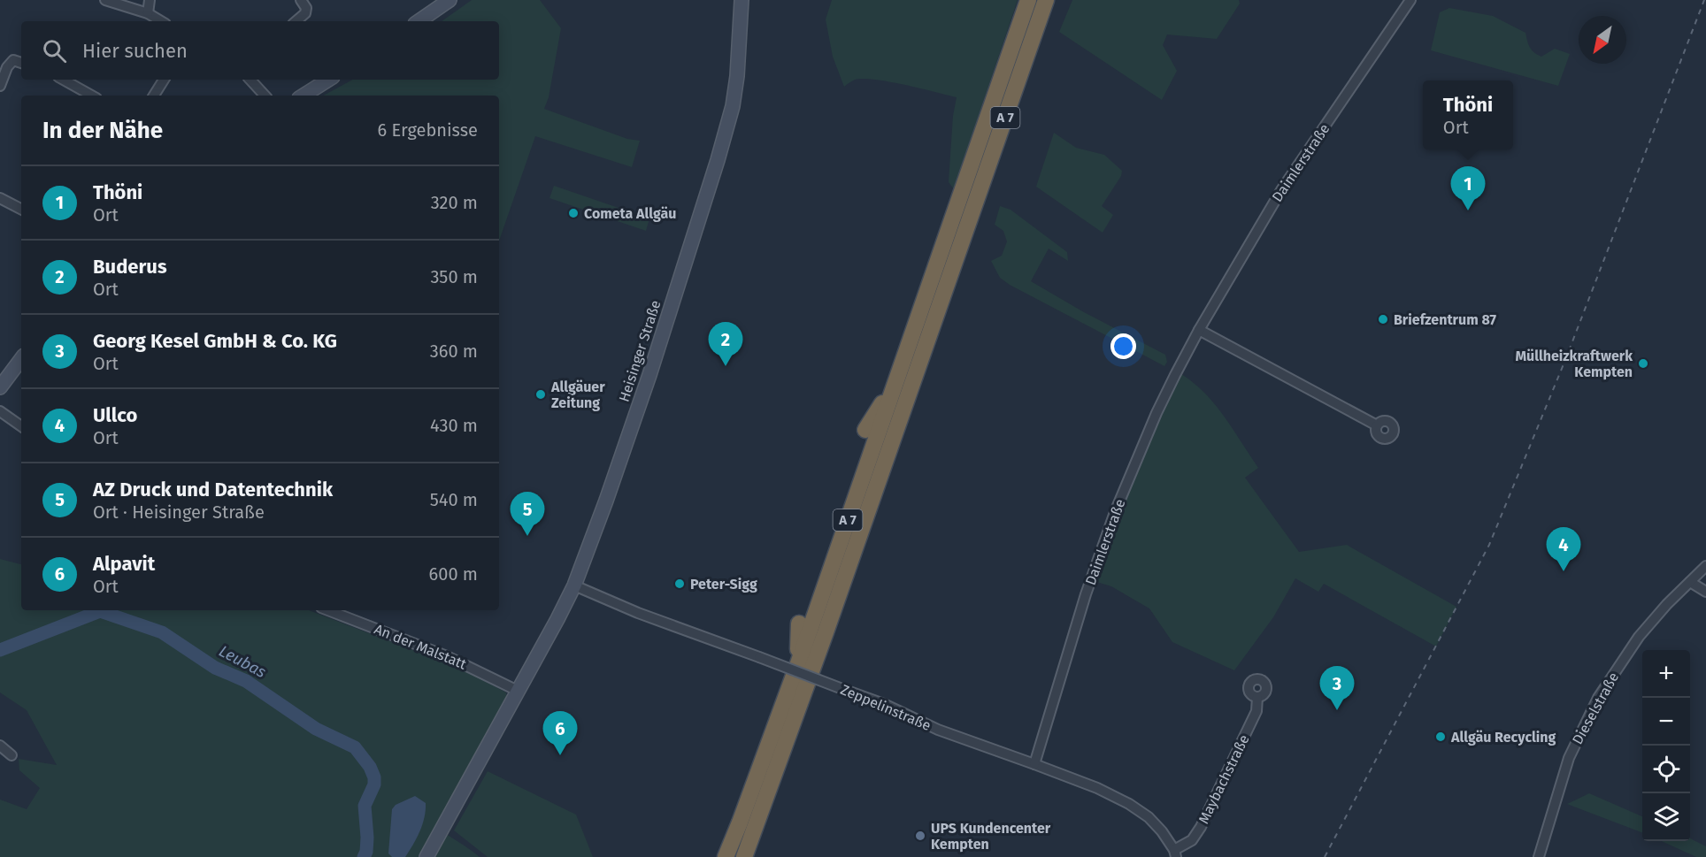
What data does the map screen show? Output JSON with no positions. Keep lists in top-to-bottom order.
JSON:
{
  "streets": {
    "highway": ["A 7"],
    "street": [
      "Daimlerstraße",
      "Heisinger Straße",
      "An der Malstatt",
      "Zeppelinstraße",
      "Dieselstraße",
      "Maybachstraße"
    ]
  },
  "crossings": [
    ["Daimlerstraße", "Zeppelinstraße"],
    ["Heisinger Straße", "An der Malstatt"],
    ["Heisinger Straße", "Zeppelinstraße"],
    ["Zeppelinstraße", "Maybachstraße"]
  ],
  "water": ["Leubas"],
  "places": [
    "Cometa Allgäu",
    "Briefzentrum 87",
    "Müllheizkraftwerk Kempten",
    "Allgäuer Zeitung",
    "Peter-Sigg",
    "Allgäu Recycling",
    "UPS Kundencenter Kempten"
  ],
  "north": "bottom left",
  "page": {
    "search": "Hier suchen",
    "popup": ["Thöni", "Ort"],
    "heading": ["In der Nähe", "6 Ergebnisse"],
    "list": [
      {
        "mark": "1",
        "name": "Thöni",
        "note": "Ort",
        "value": "320 m"
      },
      {
        "mark": "2",
        "name": "Buderus",
        "note": "Ort",
        "value": "350 m"
      },
      {
        "mark": "3",
        "name": "Georg Kesel GmbH & Co. KG",
        "note": "Ort",
        "value": "360 m"
      },
      {
        "mark": "4",
        "name": "Ullco",
        "note": "Ort",
        "value": "430 m"
      },
      {
        "mark": "5",
        "name": "AZ Druck und Datentechnik",
        "note": "Ort · Heisinger Straße",
        "value": "540 m"
      },
      {
        "mark": "6",
        "name": "Alpavit",
        "note": "Ort",
        "value": "600 m"
      }
    ],
    "pins": [
      "1",
      "2",
      "5",
      "4",
      "3",
      "6"
    ],
    "map_buttons": ["+", "−"]
  }
}
